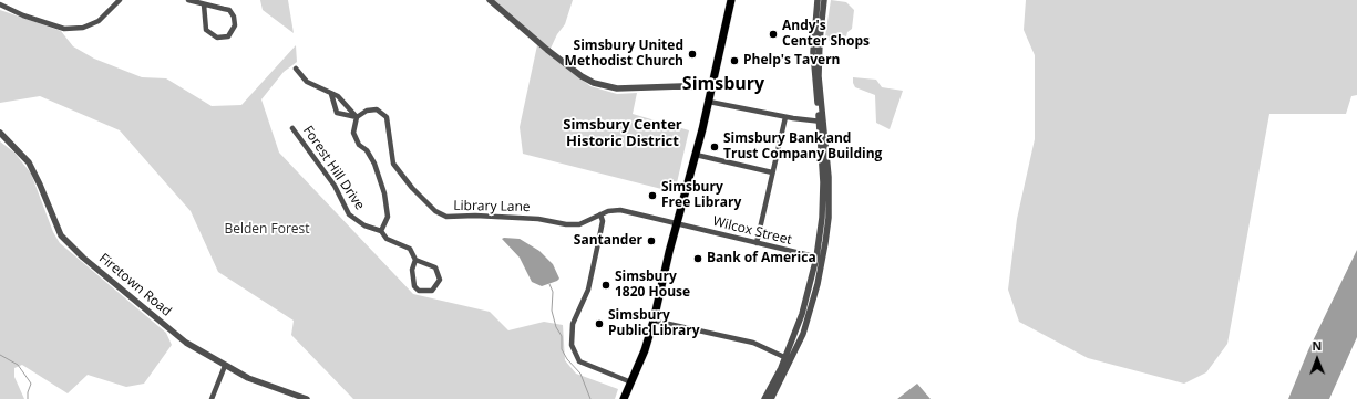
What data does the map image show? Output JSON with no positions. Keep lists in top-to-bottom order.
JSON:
{
  "streets": {
    "street": [
      "Forest Hill Drive",
      "Library Lane",
      "Wilcox Street",
      "Firetown Road"
    ]
  },
  "crossings": [
    ["Library Lane", "Wilcox Street"]
  ],
  "districts": ["Simsbury", "Simsbury Center Historic District"],
  "parks": ["Belden Forest"],
  "places": [
    "Andy's Center Shops",
    "Simsbury United Methodist Church",
    "Phelp's Tavern",
    "Simsbury Bank and Trust Company Building",
    "Simsbury Free Library",
    "Santander",
    "Bank of America",
    "Simsbury 1820 House",
    "Simsbury Public Library"
  ],
  "north": "top"
}
